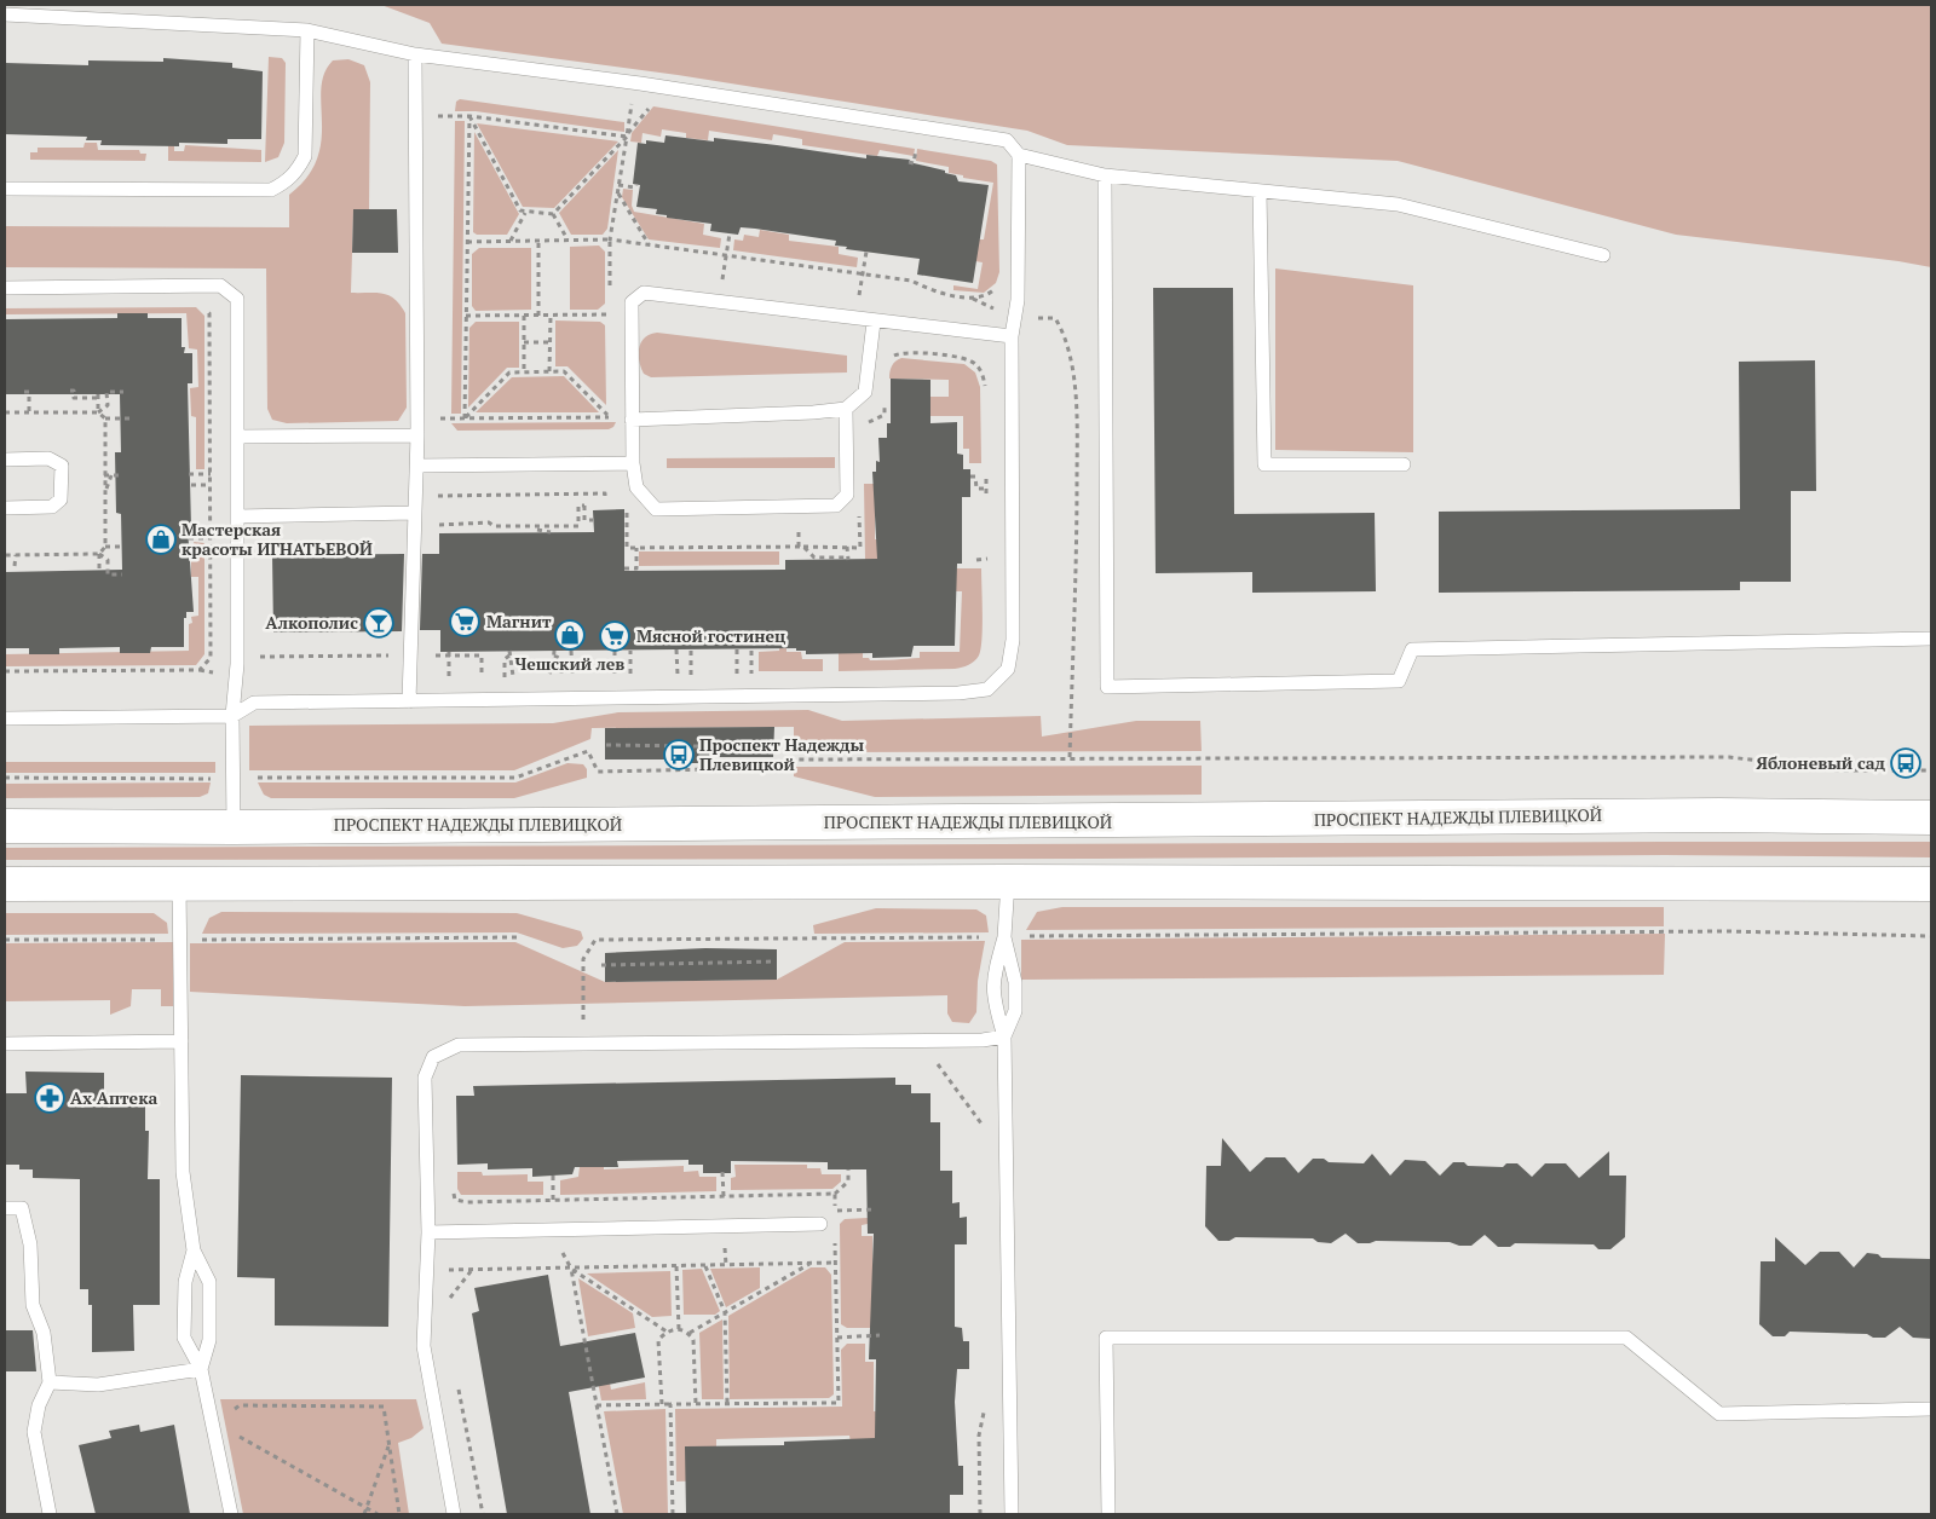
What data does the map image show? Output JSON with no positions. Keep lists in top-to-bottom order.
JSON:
{
  "streets": {
    "main road": ["ПРОСПЕКТ НАДЕЖДЫ ПЛЕВИЦКОЙ"]
  },
  "places": {
    "shop": ["Мастерская красоты ИГНАТЬЕВОЙ", "Чешский лев"],
    "supermarket": ["Магнит", "Мясной гостинец"],
    "bar": ["Алкополис"],
    "bus stop": ["Проспект Надежды Плевицкой", "Яблоневый сад"],
    "pharmacy": ["Ах Аптека"]
  }
}
